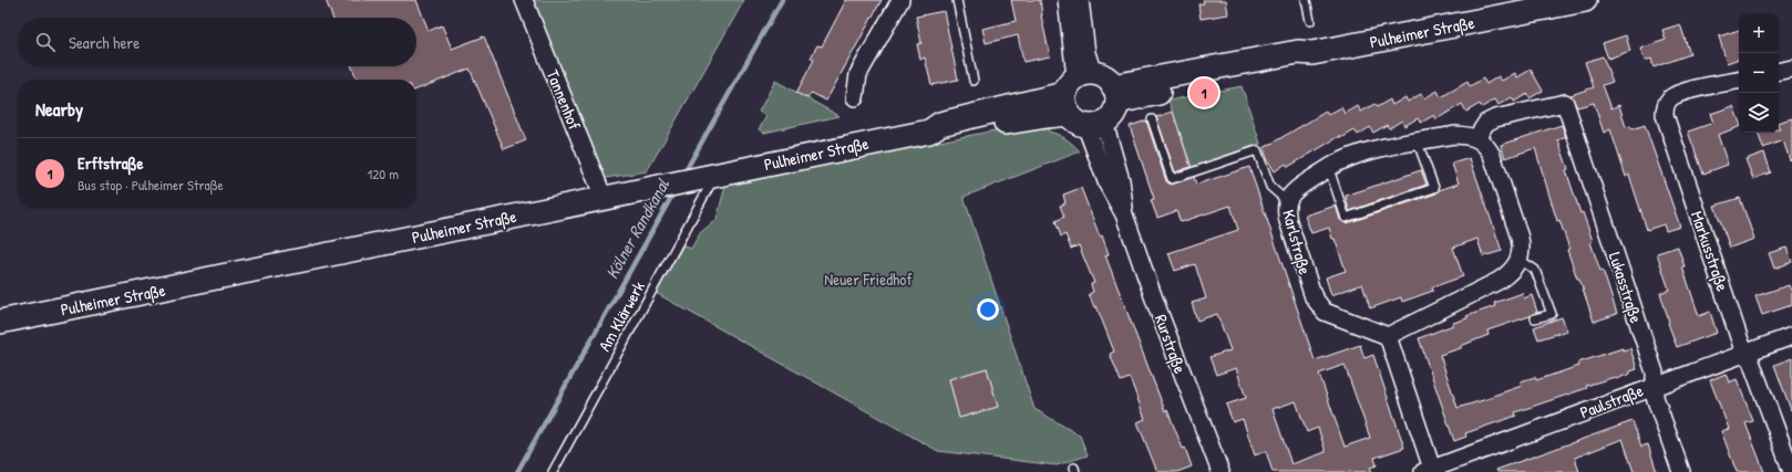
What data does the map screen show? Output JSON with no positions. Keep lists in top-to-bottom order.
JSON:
{
  "streets": {
    "main road": ["Pulheimer Straße"],
    "street": [
      "Tannenhof",
      "Karlstraße",
      "Markusstraße",
      "Lukasstraße",
      "Rurstraße",
      "Paulstraße"
    ],
    "lane": ["Am Klärwerk"]
  },
  "crossings": [
    ["Pulheimer Straße", "Tannenhof"],
    ["Pulheimer Straße", "Am Klärwerk"],
    ["Pulheimer Straße", "Rurstraße"],
    ["Karlstraße", "Lukasstraße"],
    ["Markusstraße", "Paulstraße"],
    ["Lukasstraße", "Paulstraße"]
  ],
  "water": ["Kölner Randkanal"],
  "parks": ["Neuer Friedhof"],
  "page": {
    "map_buttons": ["+", "−"],
    "search": "Search here",
    "pins": "1",
    "heading": "Nearby",
    "list": [
      {
        "mark": "1",
        "name": "Erftstraße",
        "note": "Bus stop · Pulheimer Straße",
        "value": "120 m"
      }
    ]
  }
}
